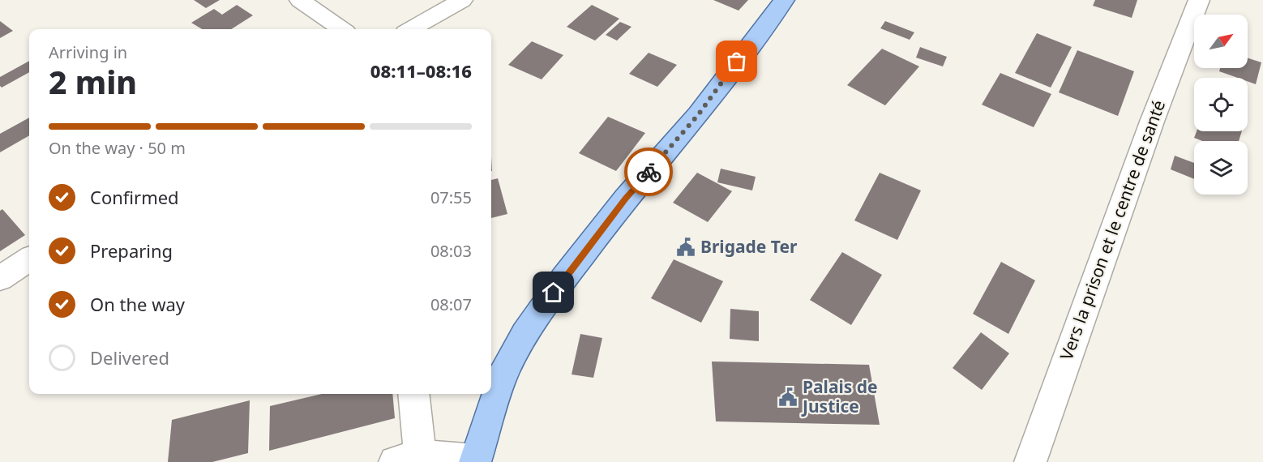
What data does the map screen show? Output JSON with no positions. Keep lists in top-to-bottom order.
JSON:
{
  "streets": {
    "street": ["Vers la prison et le centre de santé"]
  },
  "places": {
    "public building": ["Brigade Ter", "Palais de Justice"]
  },
  "north": "top right",
  "page": {
    "heading": ["2 min", "Arriving in", "08:11–08:16"],
    "bar": "On the way · 50 m",
    "list": [
      ["Confirmed", "07:55"],
      ["Preparing", "08:03"],
      ["On the way", "08:07"],
      "Delivered"
    ]
  }
}
